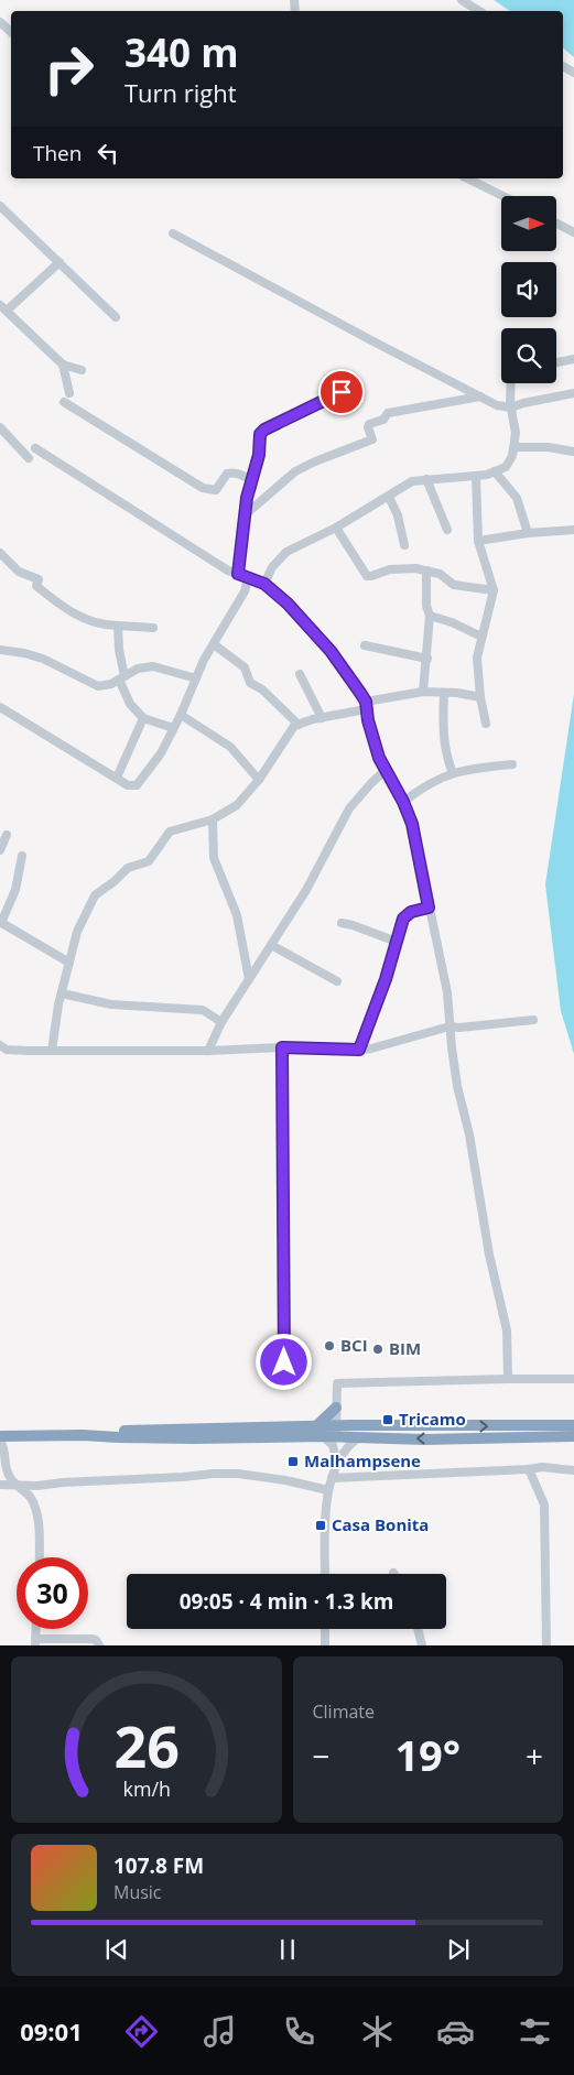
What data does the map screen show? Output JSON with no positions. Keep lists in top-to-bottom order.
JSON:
{
  "places": {
    "other": ["BCI", "BIM"],
    "transit": ["Tricamo", "Malhampsene", "Casa Bonita"]
  },
  "north": "right",
  "page": {
    "turn": ["340 m", "Turn right"],
    "then": "Then",
    "limit": "30",
    "trip": "09:05 · 4 min · 1.3 km",
    "tile": "Climate",
    "heat": ["−", "19°", "+"],
    "song": ["107.8 FM", "Music"],
    "tabs": "09:01",
    "gauge": ["26", "km/h"]
  }
}
